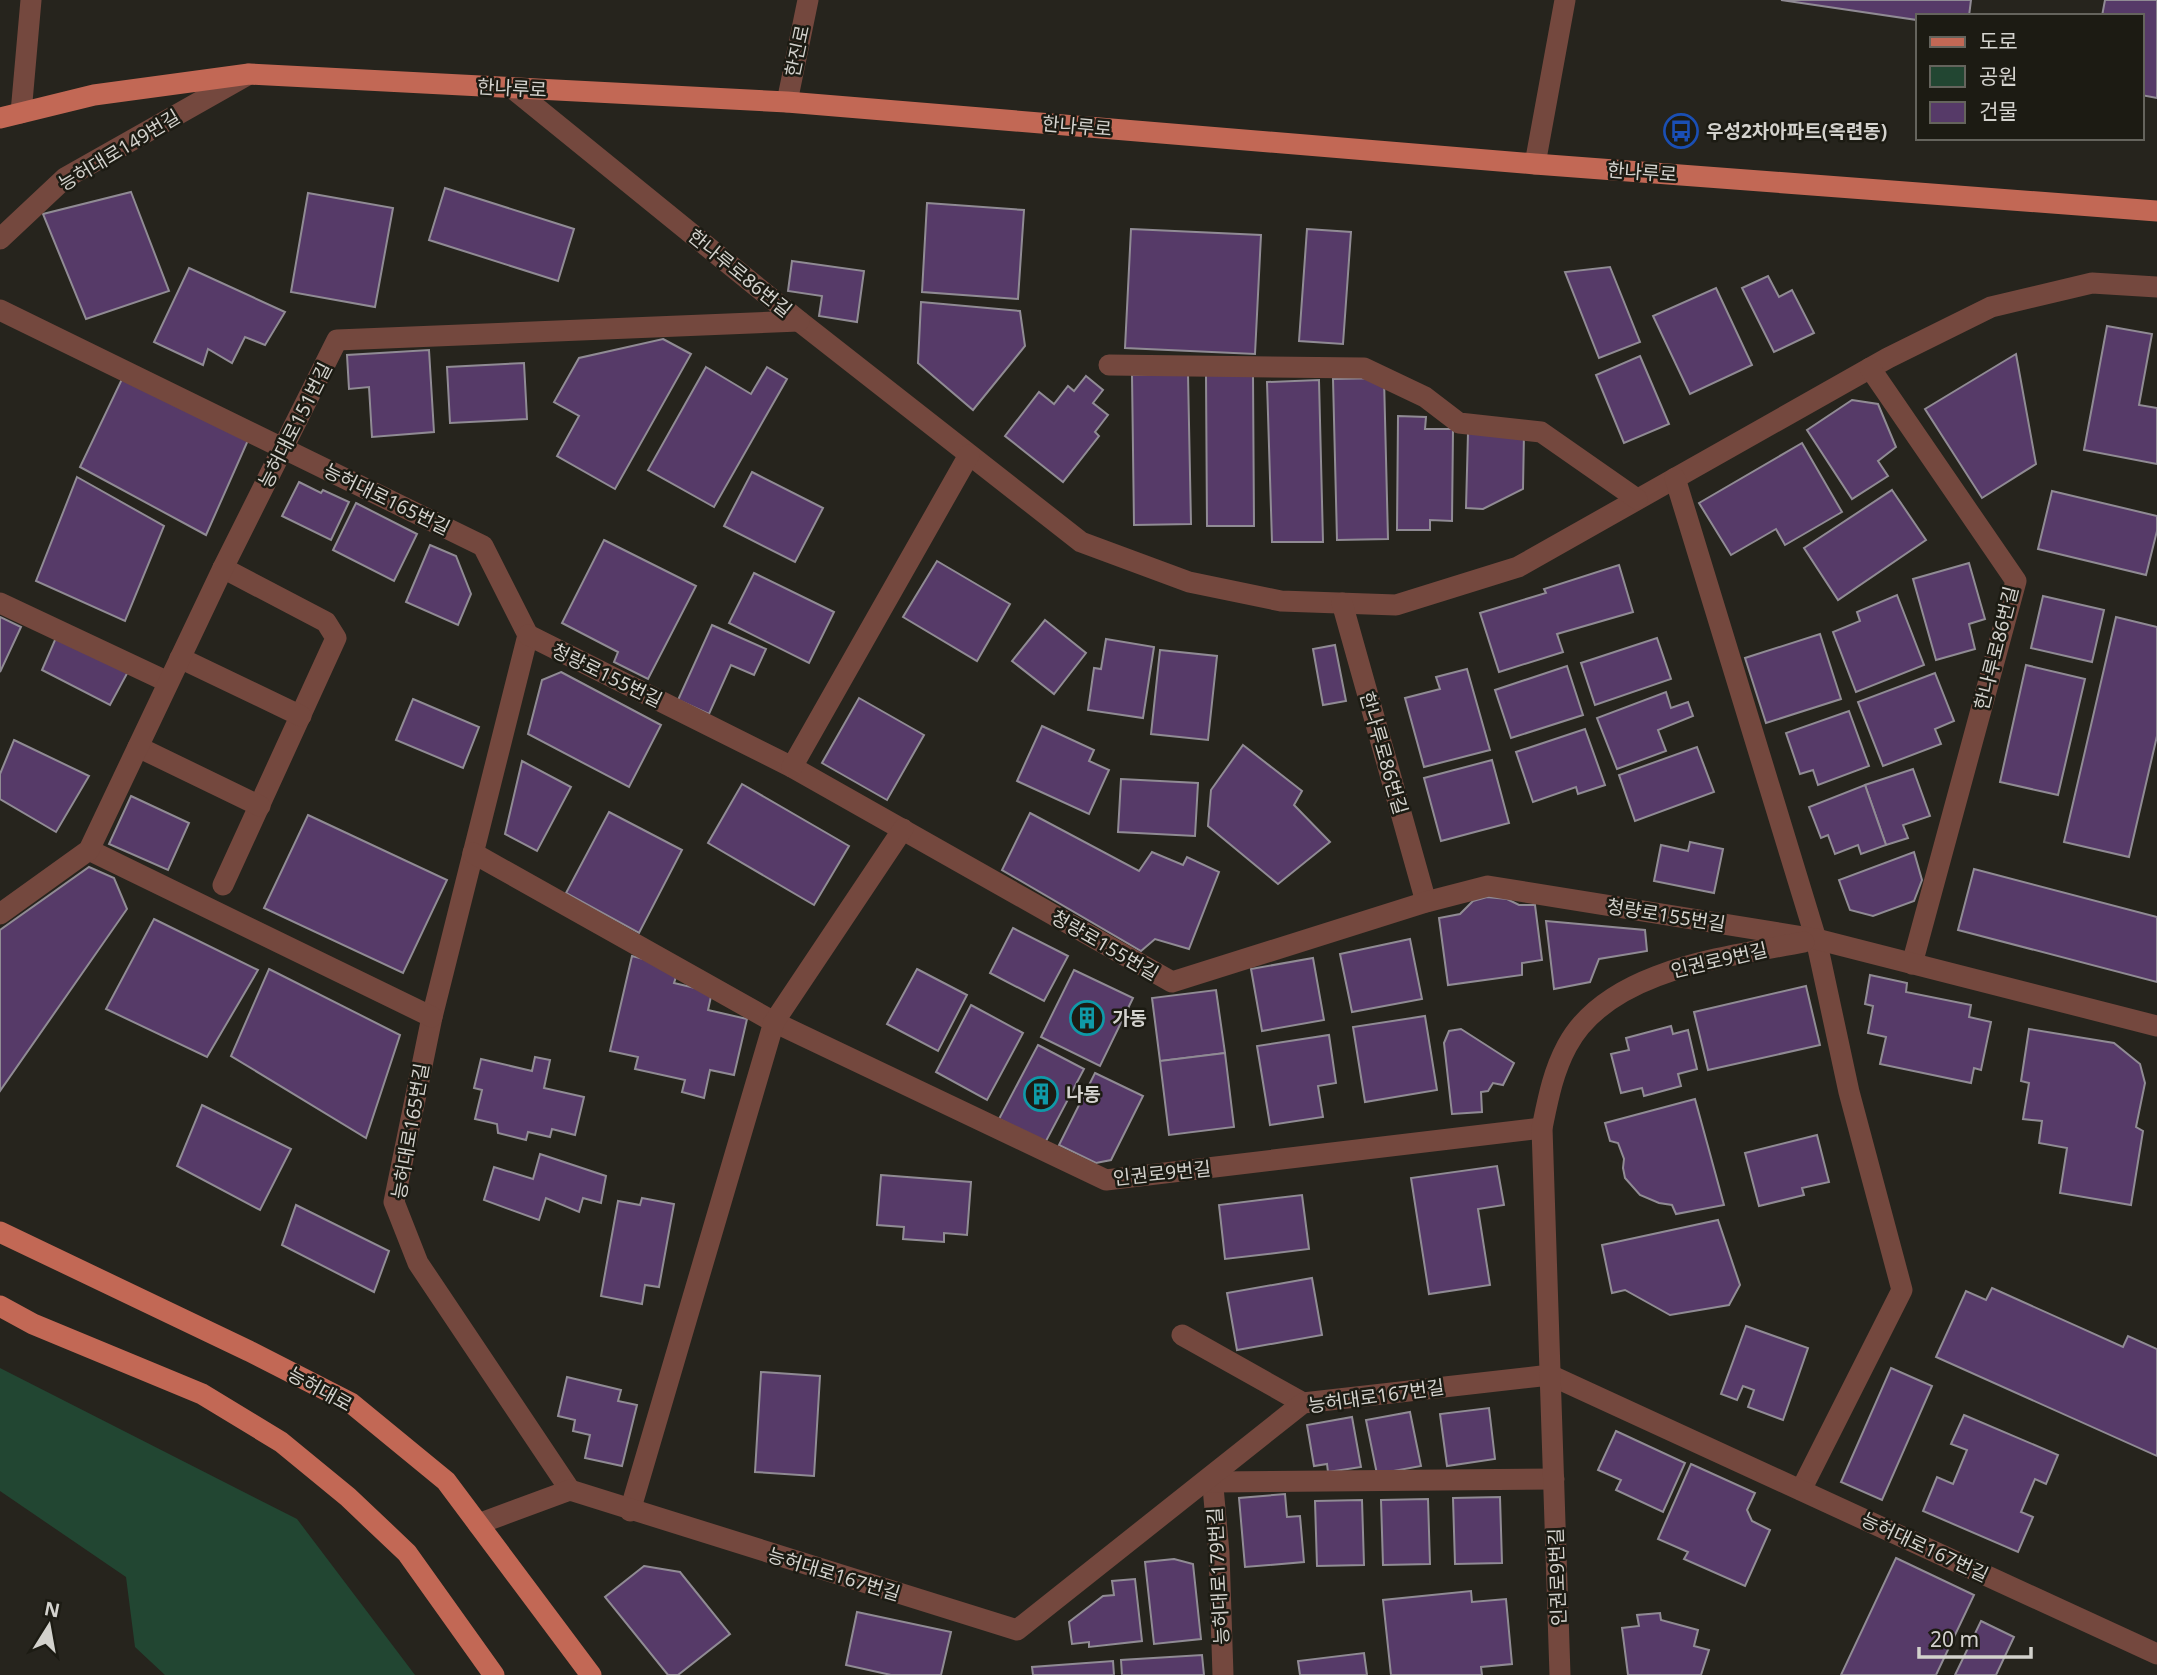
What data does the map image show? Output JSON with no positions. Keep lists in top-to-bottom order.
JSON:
{
  "streets": {
    "main road": ["한나루로", "능허대로"],
    "street": [
      "한진로",
      "능허대로149번길",
      "한나루로86번길",
      "능허대로151번길",
      "능허대로165번길",
      "청량로155번길",
      "인권로9번길",
      "능허대로167번길",
      "능허대로179번길"
    ]
  },
  "crossings": [
    ["한진로", "한나루로"],
    ["한나루로", "능허대로149번길"],
    ["한나루로", "한나루로86번길"],
    ["한나루로86번길", "능허대로151번길"],
    ["한나루로86번길", "청량로155번길"],
    ["능허대로151번길", "능허대로165번길"],
    ["능허대로165번길", "청량로155번길"],
    ["능허대로165번길", "능허대로167번길"],
    ["청량로155번길", "인권로9번길"],
    ["인권로9번길", "능허대로167번길"],
    ["능허대로167번길", "능허대로179번길"]
  ],
  "places": {
    "bus stop": ["우성2차아파트(옥련동)"],
    "building": ["가동", "나동"]
  },
  "legend": ["도로", "공원", "건물"],
  "scale_bar": "20 m",
  "north": "top"
}
